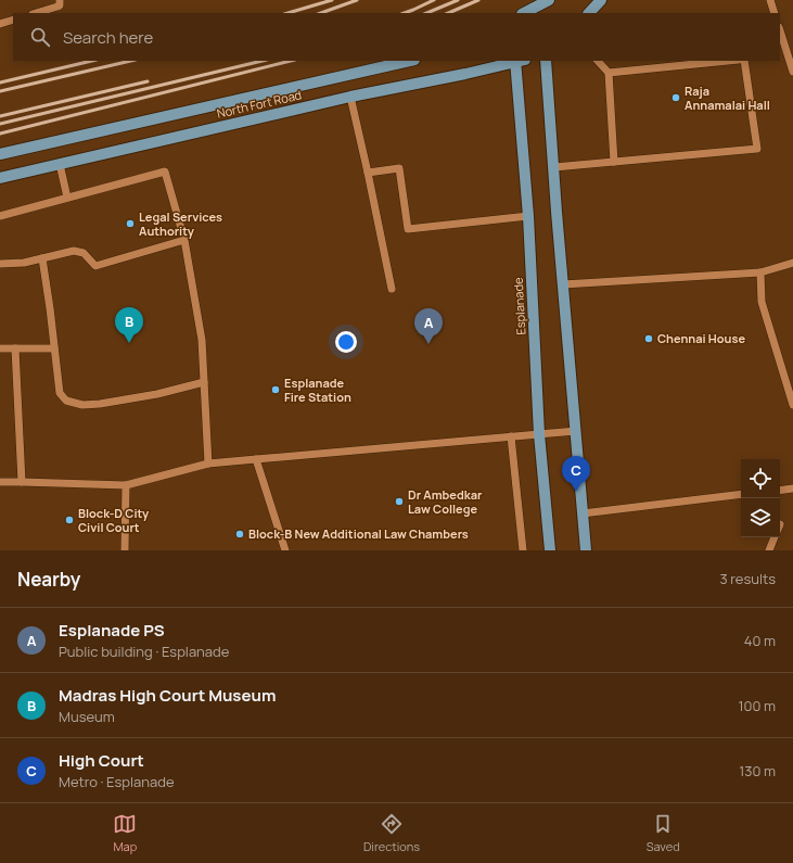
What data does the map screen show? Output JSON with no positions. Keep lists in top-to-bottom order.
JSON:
{
  "streets": {
    "main road": ["North Fort Road", "Esplanade"]
  },
  "crossings": [
    ["North Fort Road", "Esplanade"]
  ],
  "places": [
    "Raja Annamalai Hall",
    "Legal Services Authority",
    "Chennai House",
    "Esplanade Fire Station",
    "Dr Ambedkar Law College",
    "Block-D City Civil Court",
    "Block-B New Additional Law Chambers"
  ],
  "page": {
    "search": "Search here",
    "pins": ["B", "A", "C"],
    "heading": ["Nearby", "3 results"],
    "list": [
      {
        "mark": "A",
        "name": "Esplanade PS",
        "note": "Public building · Esplanade",
        "value": "40 m"
      },
      {
        "mark": "B",
        "name": "Madras High Court Museum",
        "note": "Museum",
        "value": "100 m"
      },
      {
        "mark": "C",
        "name": "High Court",
        "note": "Metro · Esplanade",
        "value": "130 m"
      }
    ],
    "nav": ["Map", "Directions", "Saved"]
  }
}
